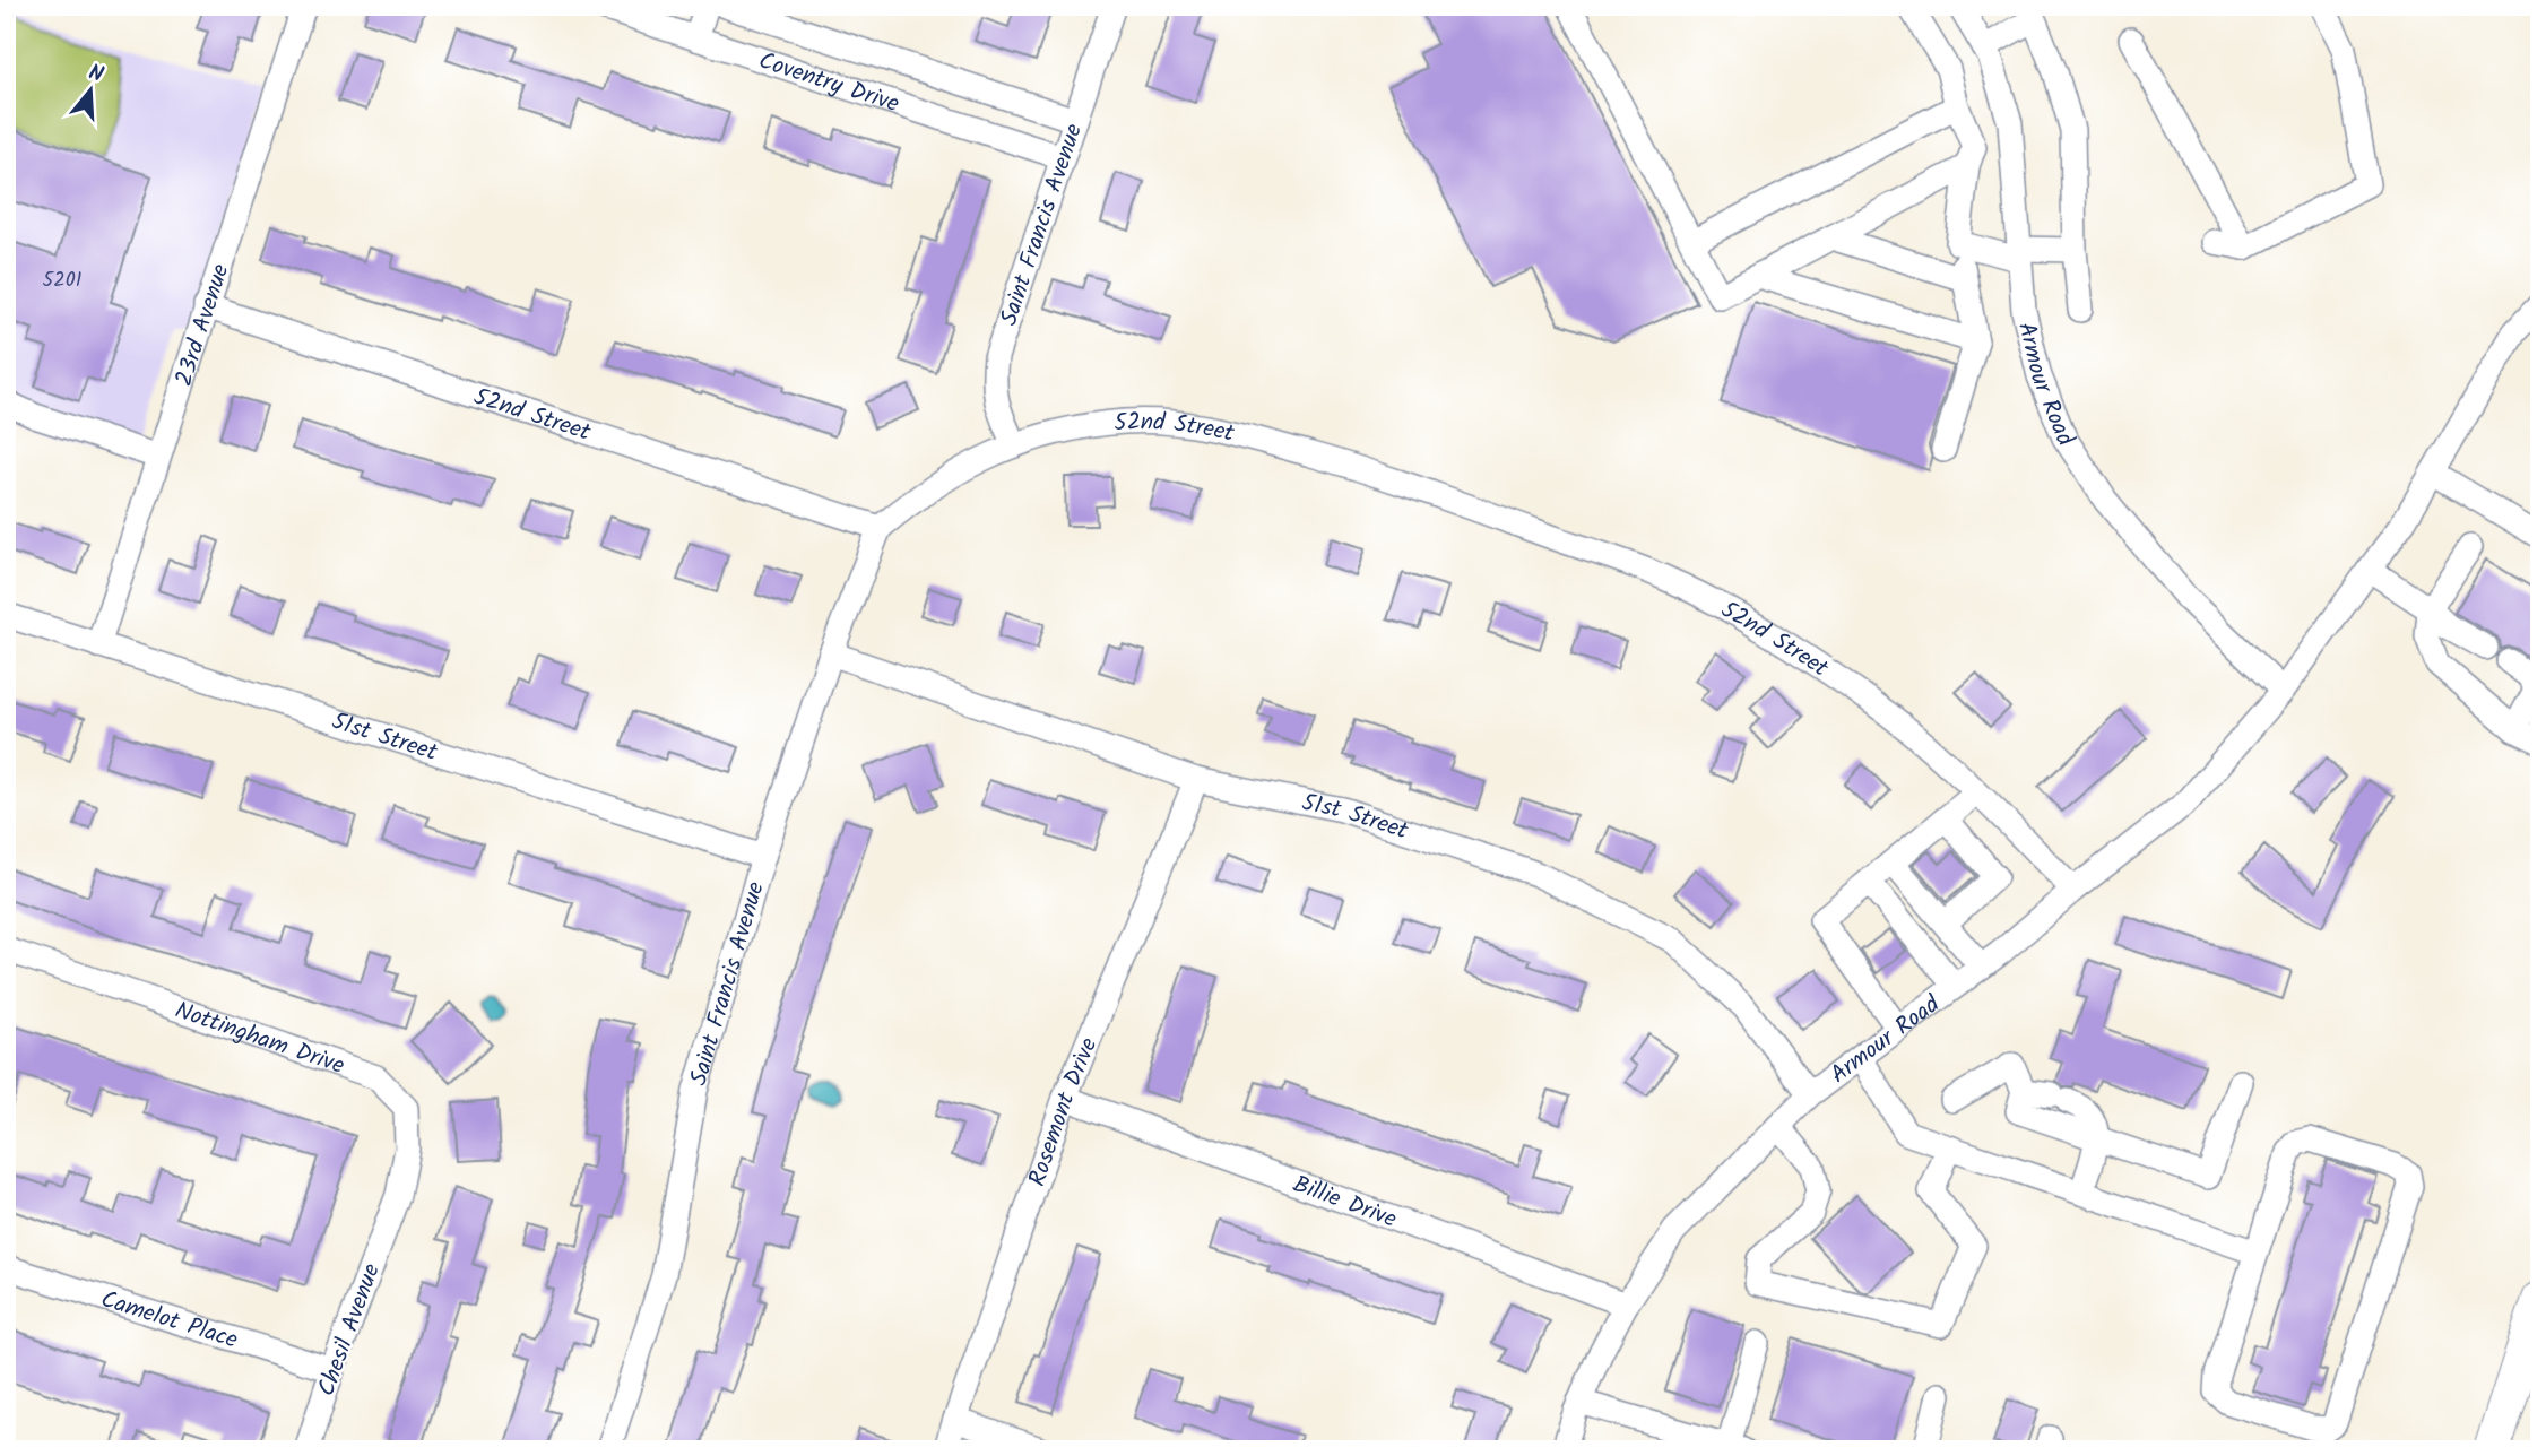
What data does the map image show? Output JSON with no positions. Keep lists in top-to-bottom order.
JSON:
{
  "streets": {
    "street": [
      "Coventry Drive",
      "Saint Francis Avenue",
      "23rd Avenue",
      "Armour Road",
      "52nd Street",
      "51st Street",
      "Nottingham Drive",
      "Rosemont Drive",
      "Billie Drive",
      "Camelot Place",
      "Chesil Avenue"
    ]
  },
  "crossings": [
    ["Coventry Drive", "Saint Francis Avenue"],
    ["Saint Francis Avenue", "52nd Street"],
    ["Saint Francis Avenue", "51st Street"],
    ["23rd Avenue", "52nd Street"],
    ["23rd Avenue", "51st Street"],
    ["Armour Road", "52nd Street"],
    ["Armour Road", "51st Street"],
    ["Armour Road", "Billie Drive"],
    ["51st Street", "Rosemont Drive"],
    ["Nottingham Drive", "Chesil Avenue"],
    ["Rosemont Drive", "Billie Drive"],
    ["Camelot Place", "Chesil Avenue"]
  ],
  "house_numbers": ["5201"],
  "north": "top"
}
